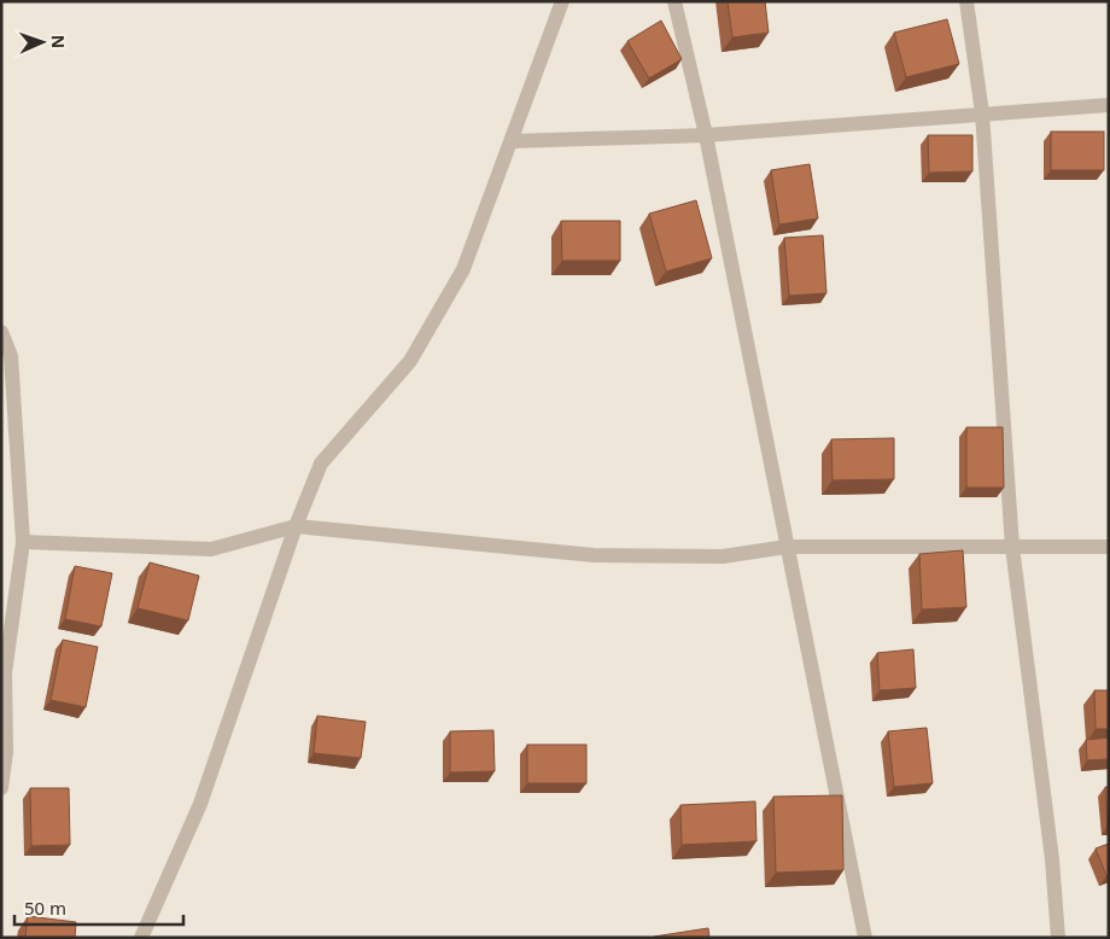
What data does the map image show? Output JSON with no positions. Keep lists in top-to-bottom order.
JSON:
{
  "scale_bar": "50 m",
  "north": "right"
}
